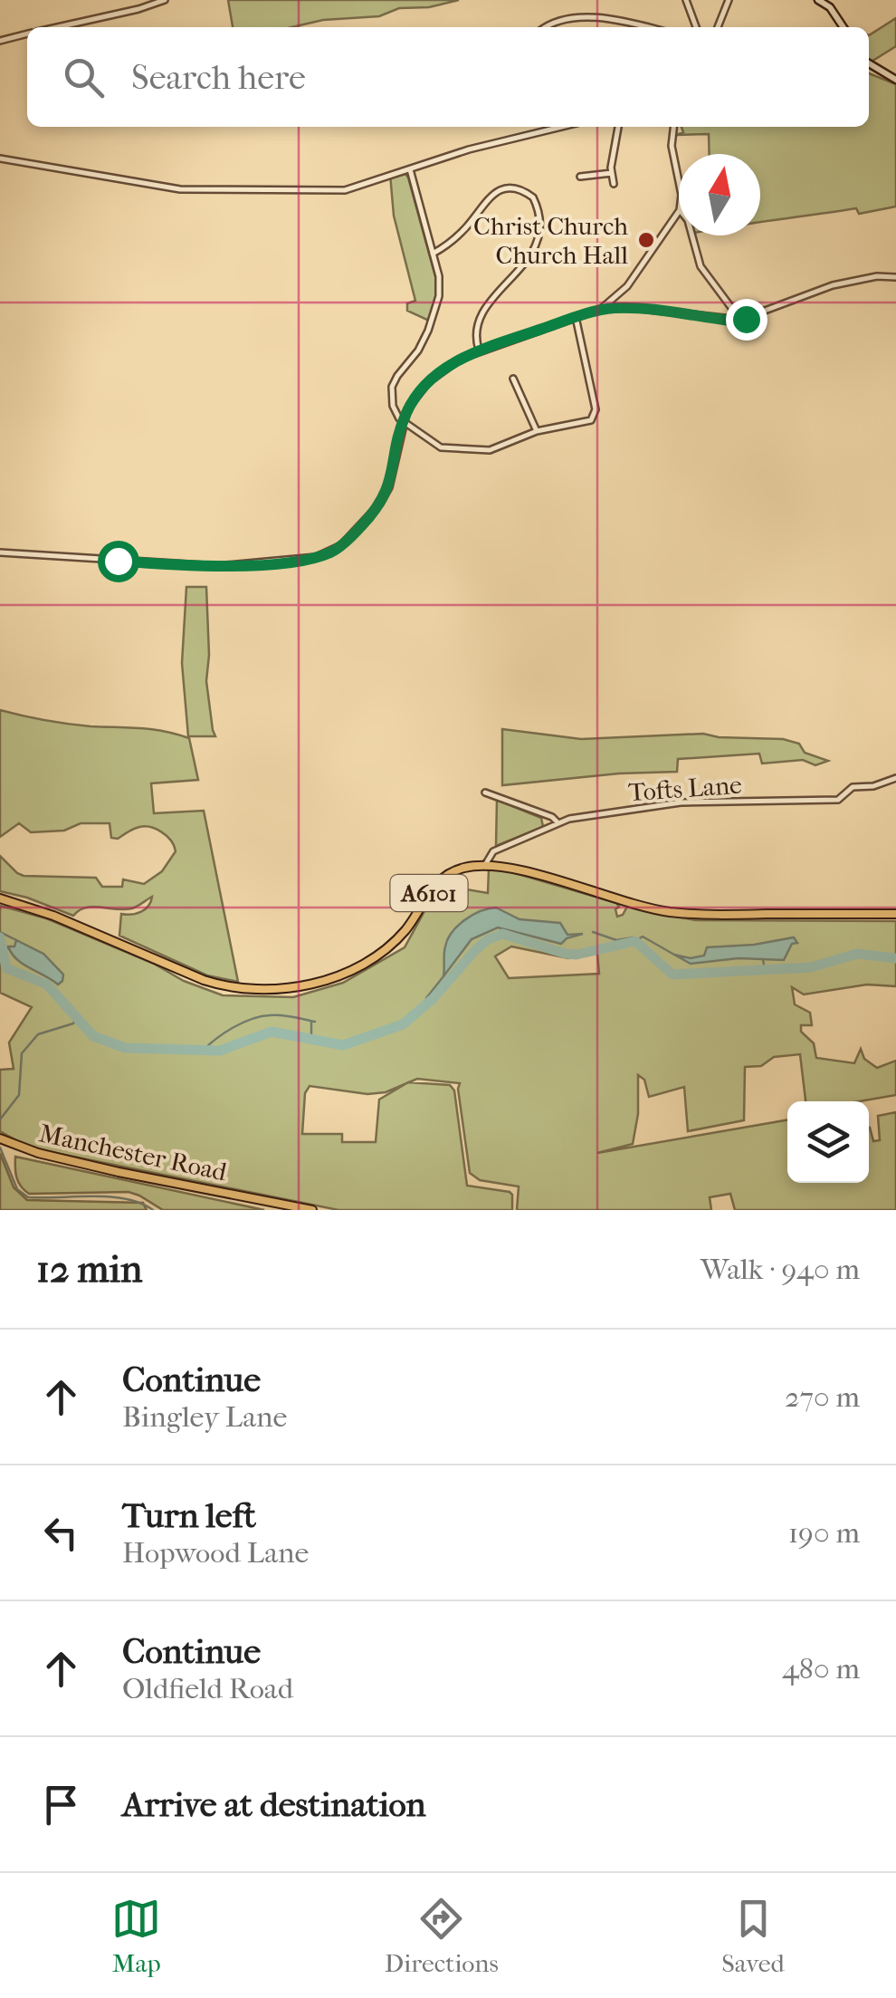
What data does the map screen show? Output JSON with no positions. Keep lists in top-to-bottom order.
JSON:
{
  "streets": {
    "main road": ["A6101", "Manchester Road"],
    "street": ["Tofts Lane"]
  },
  "crossings": [
    ["Tofts Lane", "A6101"]
  ],
  "places": ["Christ Church Church Hall"],
  "north": "top",
  "page": {
    "search": "Search here",
    "heading": ["12 min", "Walk · 940 m"],
    "list": [
      ["Continue", "Bingley Lane", "270 m"],
      ["Turn left", "Hopwood Lane", "190 m"],
      ["Continue", "Oldfield Road", "480 m"],
      "Arrive at destination"
    ],
    "nav": ["Map", "Directions", "Saved"]
  }
}
